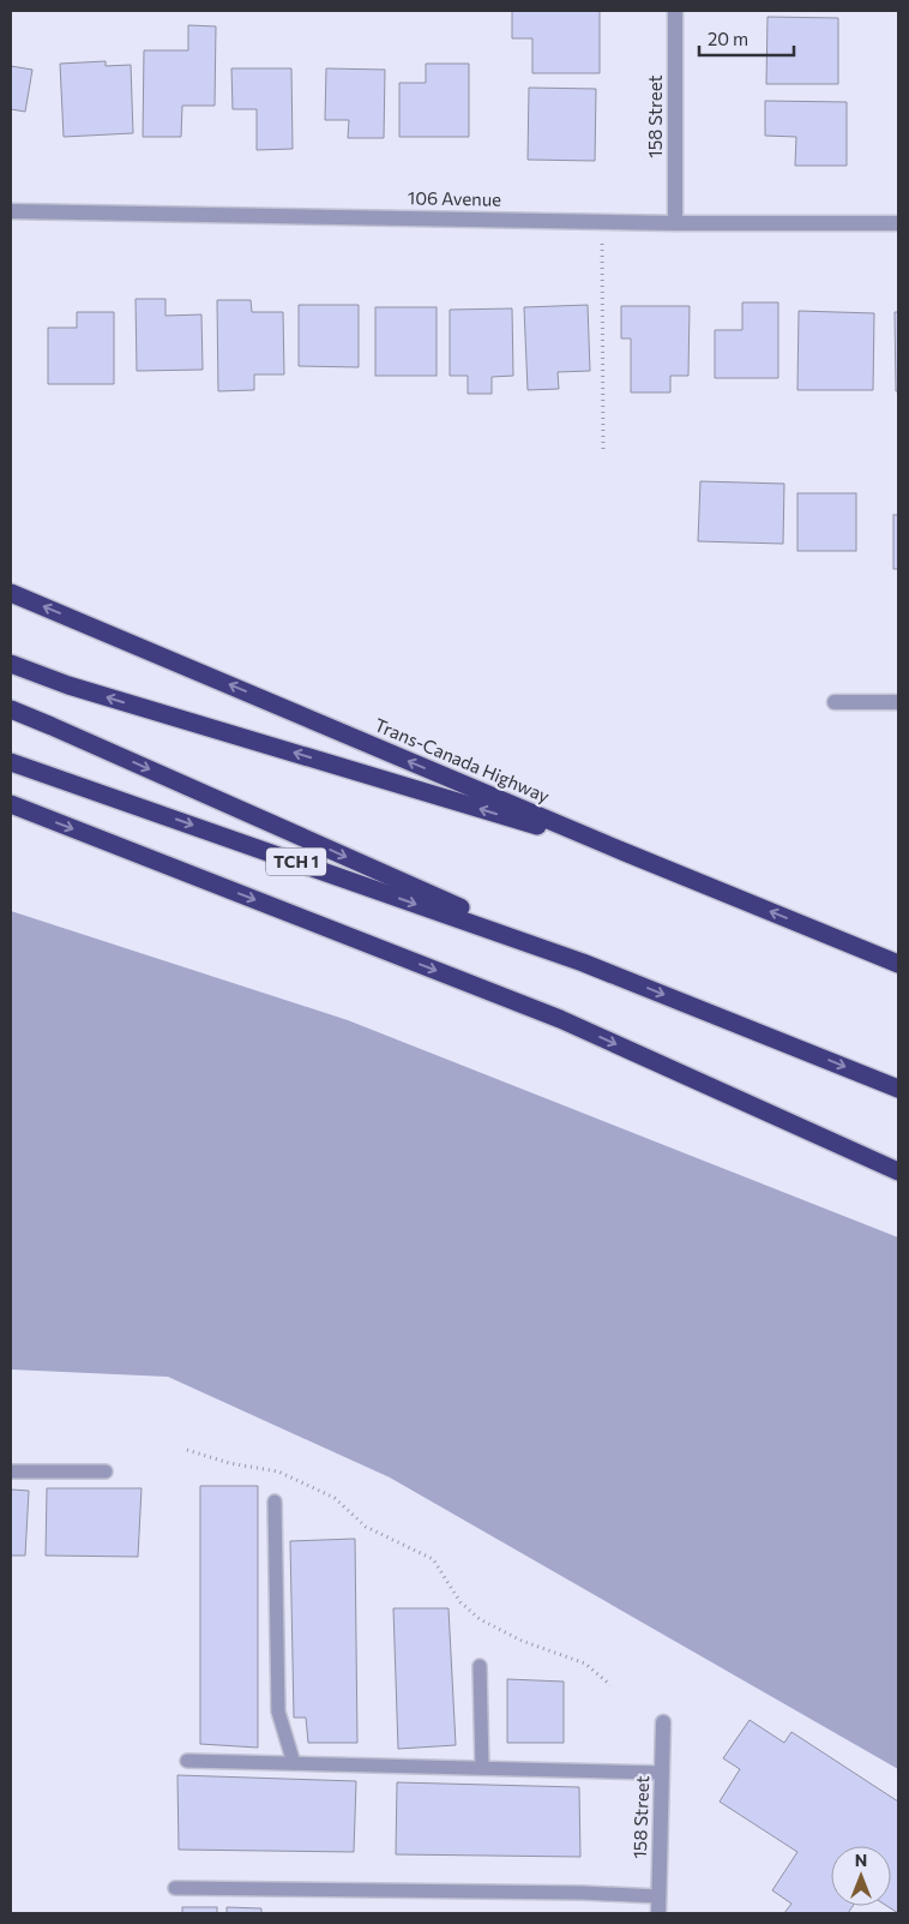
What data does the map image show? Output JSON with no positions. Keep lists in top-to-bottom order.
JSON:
{
  "streets": {
    "highway": ["Trans-Canada Highway", "TCH 1"],
    "street": ["158 Street", "106 Avenue"]
  },
  "crossings": [
    ["158 Street", "106 Avenue"]
  ],
  "scale_bar": "20 m",
  "north": "top"
}
